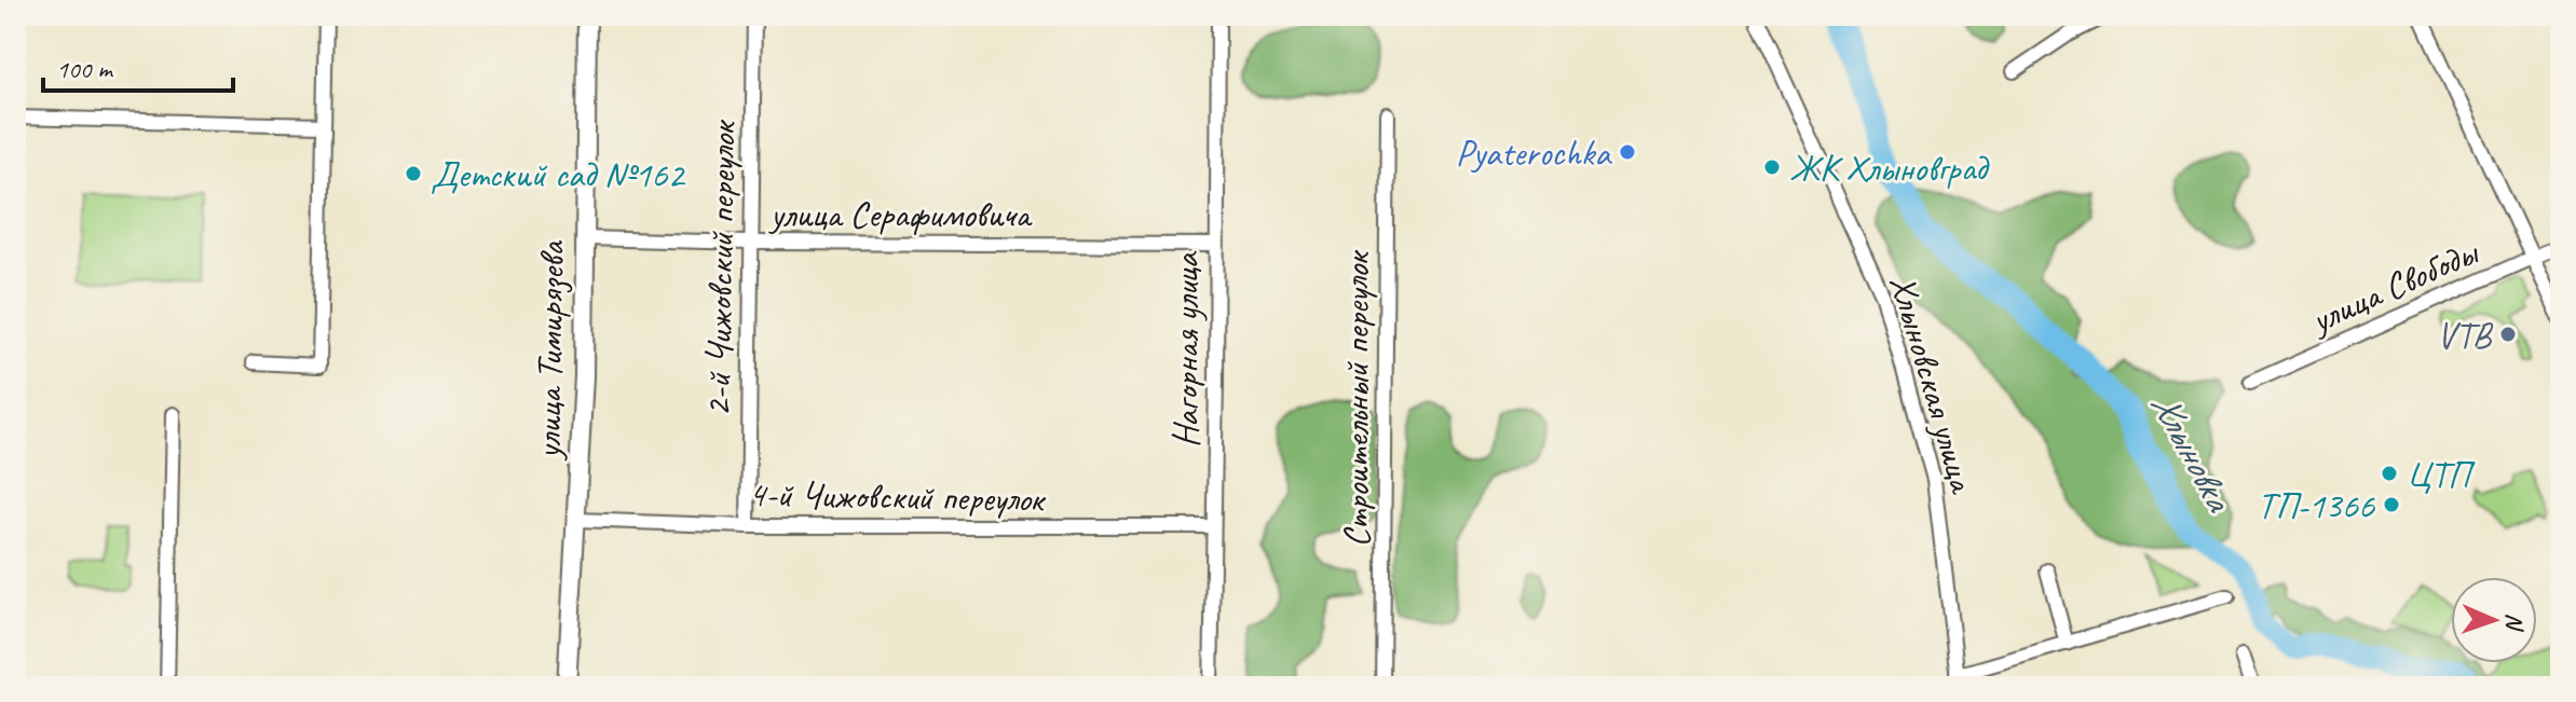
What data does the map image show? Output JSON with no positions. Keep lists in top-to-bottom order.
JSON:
{
  "streets": {
    "main road": ["улица Тимирязева"],
    "street": [
      "улица Серафимовича",
      "2-й Чижовский переулок",
      "улица Свободы",
      "Нагорная улица",
      "Хлыновская улица",
      "Строительный переулок",
      "4-й Чижовский переулок"
    ]
  },
  "crossings": [
    ["улица Серафимовича", "2-й Чижовский переулок"],
    ["улица Серафимовича", "улица Тимирязева"],
    ["улица Серафимовича", "Нагорная улица"],
    ["2-й Чижовский переулок", "4-й Чижовский переулок"],
    ["улица Тимирязева", "4-й Чижовский переулок"],
    ["Нагорная улица", "4-й Чижовский переулок"]
  ],
  "water": ["Хлыновка"],
  "places": [
    "Pyaterochka",
    "ЖК Хлыновград",
    "Детский сад №162",
    "VTB",
    "ЦТП",
    "ТП-1366"
  ],
  "scale_bar": "100 m",
  "north": "right"
}
